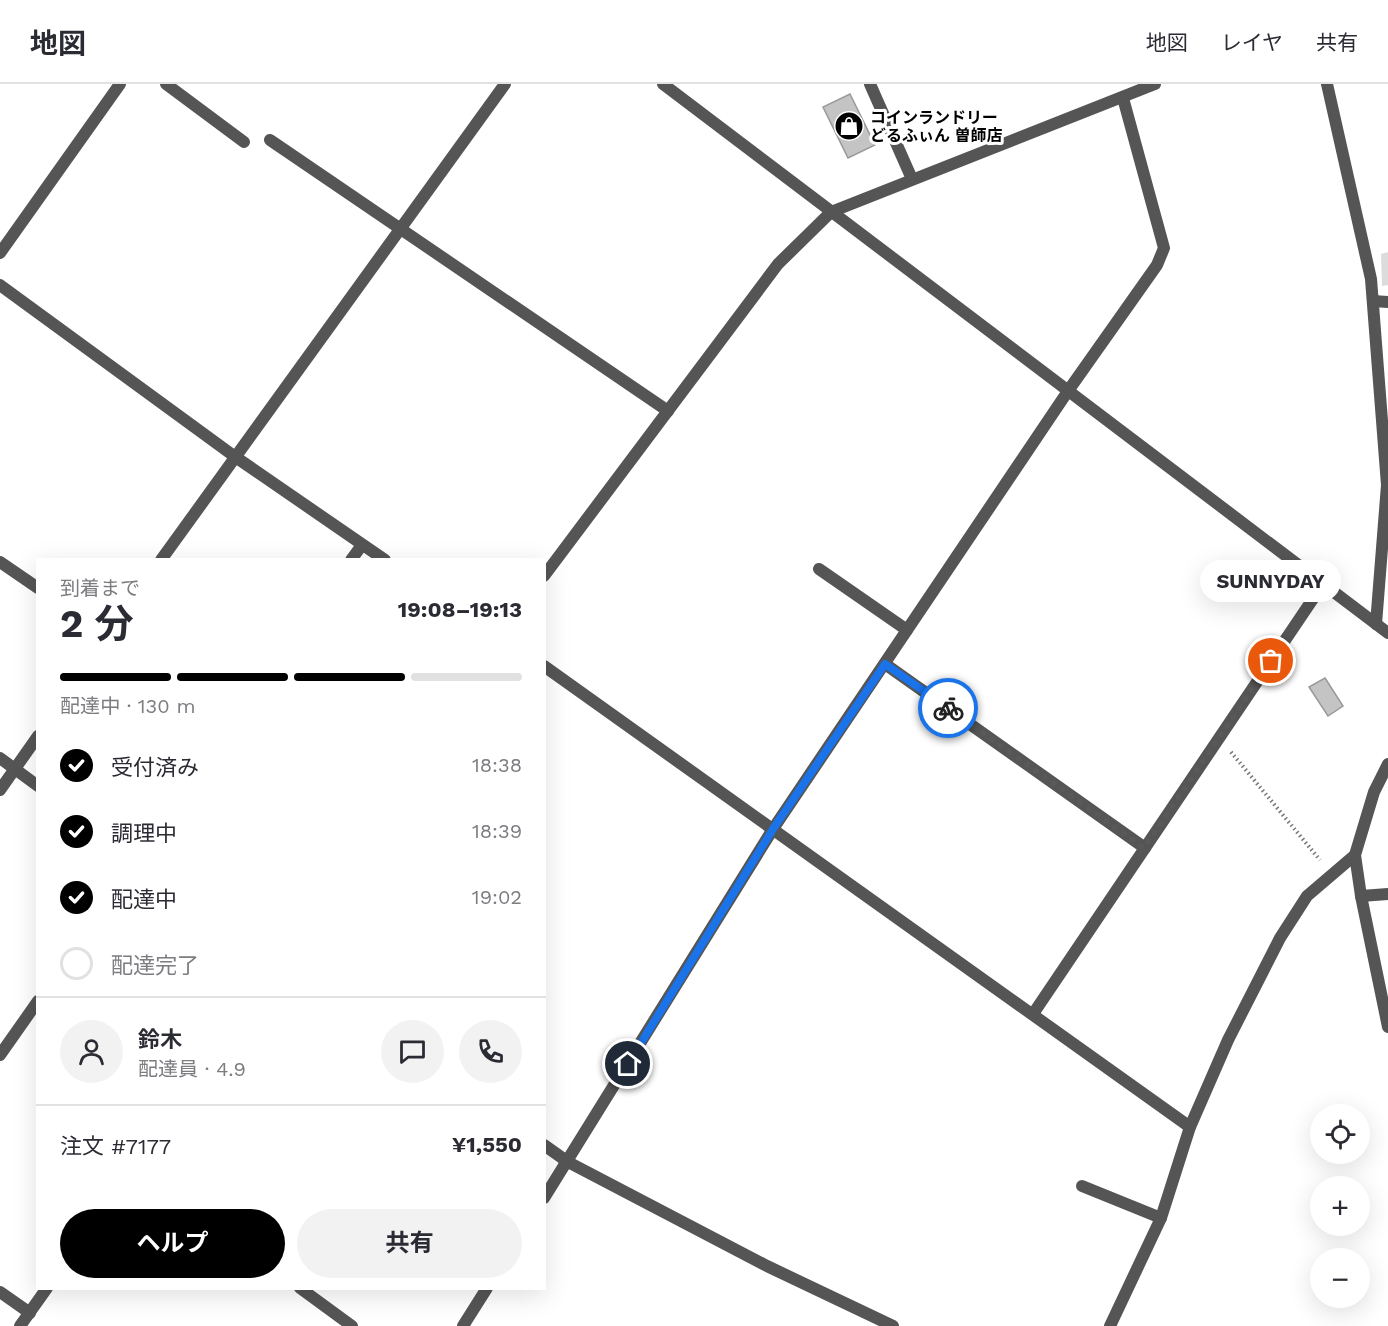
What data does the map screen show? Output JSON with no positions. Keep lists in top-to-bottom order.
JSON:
{
  "places": {
    "shop": ["コインランドリー どるふぃん 曽師店"],
    "other": ["SUNNYDAY"]
  },
  "page": {
    "header": "地図",
    "nav": ["地図", "レイヤ", "共有"],
    "heading": ["2 分", "到着まで", "19:08–19:13"],
    "panel": [
      "鈴木",
      "配達員 · 4.9",
      "注文 #7177",
      "¥1,550"
    ],
    "bubble": "SUNNYDAY",
    "bar": "配達中 · 130 m",
    "list": [
      ["受付済み", "18:38"],
      ["調理中", "18:39"],
      ["配達中", "19:02"],
      "配達完了"
    ],
    "map_buttons": ["+", "−"],
    "buttons": ["ヘルプ", "共有"]
  }
}
